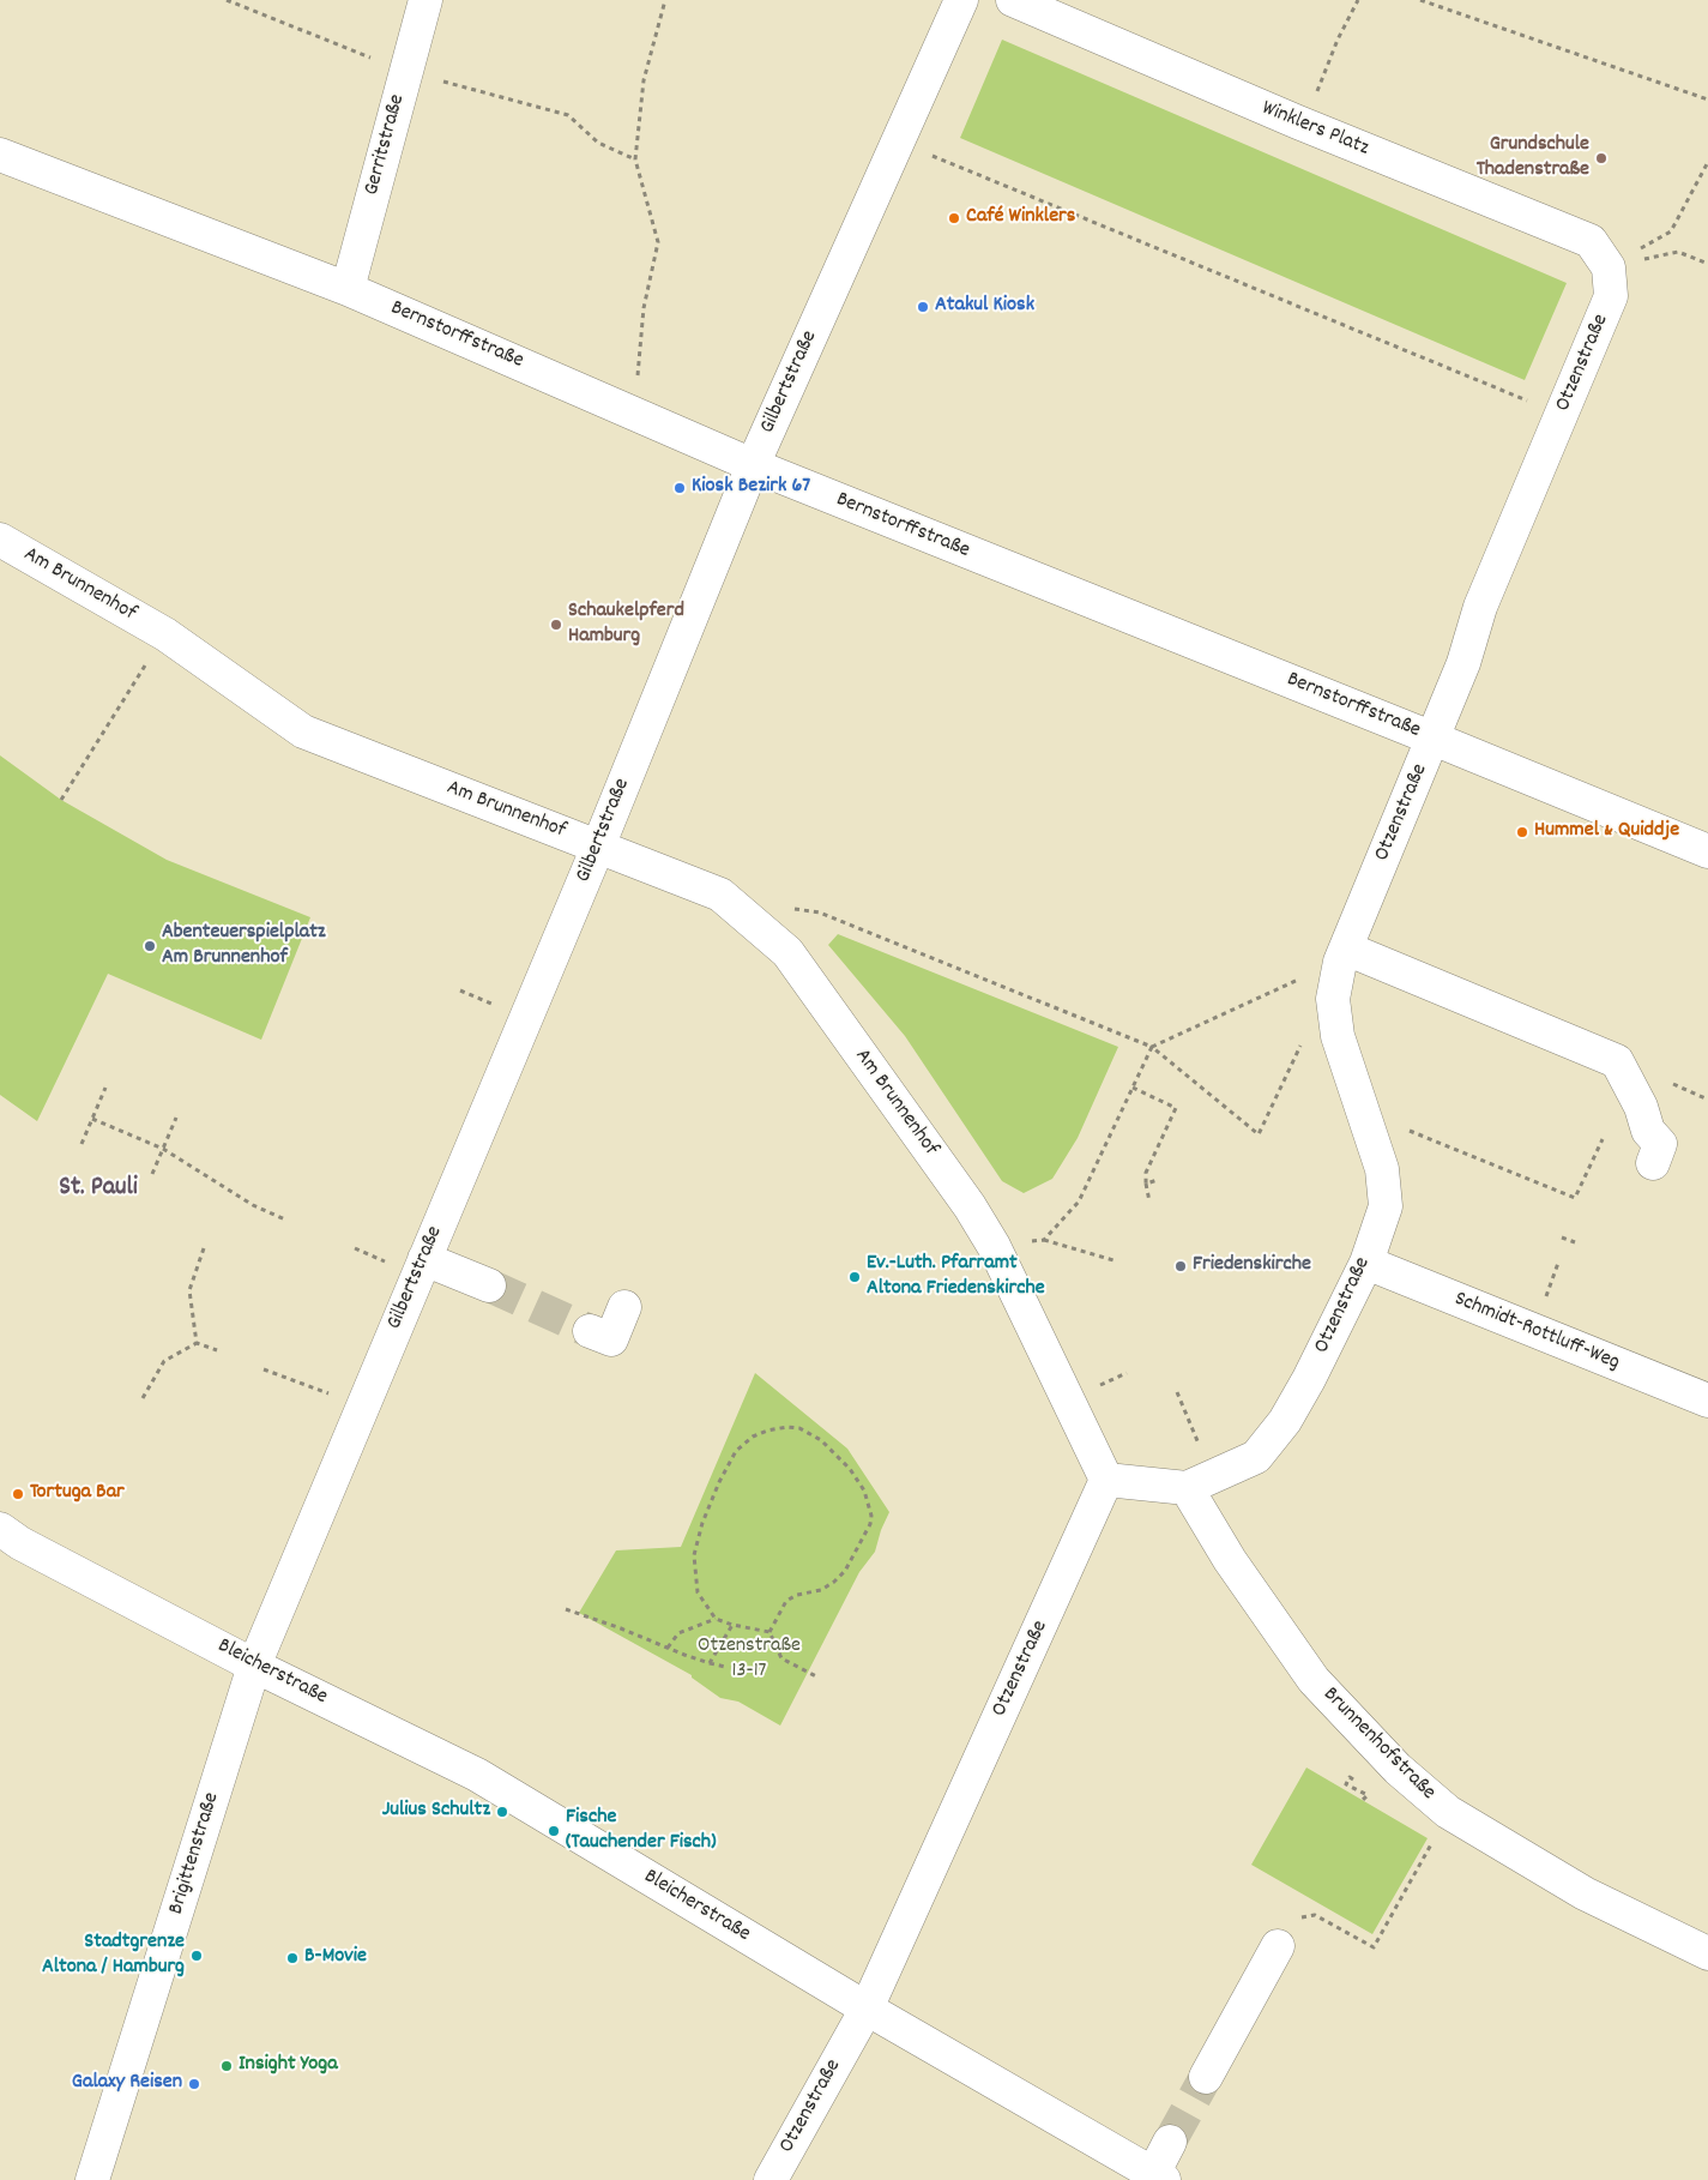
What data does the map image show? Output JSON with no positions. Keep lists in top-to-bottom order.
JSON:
{
  "streets": {
    "street": [
      "Winklers Platz",
      "Gerritstraße",
      "Bernstorffstraße",
      "Otzenstraße",
      "Gilbertstraße",
      "Am Brunnenhof",
      "Schmidt-Rottluff-Weg",
      "Bleicherstraße",
      "Brunnenhofstraße",
      "Brigittenstraße"
    ]
  },
  "crossings": [
    ["Winklers Platz", "Otzenstraße"],
    ["Gerritstraße", "Bernstorffstraße"],
    ["Bernstorffstraße", "Otzenstraße"],
    ["Bernstorffstraße", "Gilbertstraße"],
    ["Otzenstraße", "Am Brunnenhof"],
    ["Otzenstraße", "Schmidt-Rottluff-Weg"],
    ["Otzenstraße", "Bleicherstraße"],
    ["Otzenstraße", "Brunnenhofstraße"],
    ["Gilbertstraße", "Am Brunnenhof"],
    ["Gilbertstraße", "Bleicherstraße"],
    ["Gilbertstraße", "Brigittenstraße"],
    ["Bleicherstraße", "Brigittenstraße"]
  ],
  "districts": ["St. Pauli"],
  "parks": ["Otzenstraße 13-17"],
  "places": [
    "Grundschule Thadenstraße",
    "Café Winklers",
    "Atakul Kiosk",
    "Kiosk Bezirk 67",
    "Schaukelpferd Hamburg",
    "Hummel & Quiddje",
    "Abenteuerspielplatz Am Brunnenhof",
    "Friedenskirche",
    "Ev.-Luth. Pfarramt Altona Friedenskirche",
    "Tortuga Bar",
    "Julius Schultz",
    "Fische (Tauchender Fisch)",
    "Stadtgrenze Altona / Hamburg",
    "B-Movie",
    "Insight Yoga",
    "Galaxy Reisen"
  ]
}
